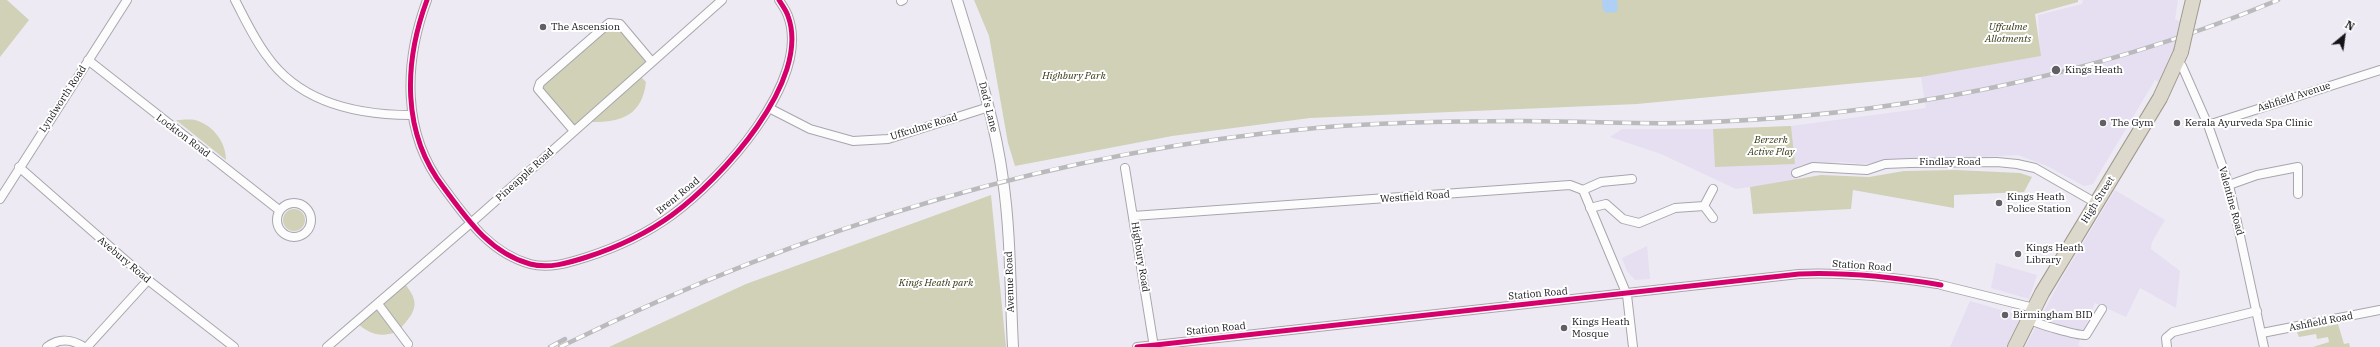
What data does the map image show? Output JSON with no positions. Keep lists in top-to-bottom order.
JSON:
{
  "streets": {
    "highway": ["High Street"],
    "street": [
      "Ashfield Avenue",
      "Lyndworth Road",
      "Dad's Lane",
      "Uffculme Road",
      "Lockton Road",
      "Findlay Road",
      "Pineapple Road",
      "Brent Road",
      "Westfield Road",
      "Valentine Road",
      "Highbury Road",
      "Avebury Road",
      "Station Road",
      "Avenue Road",
      "Ashfield Road"
    ]
  },
  "crossings": [
    ["Ashfield Avenue", "Valentine Road"],
    ["Lyndworth Road", "Lockton Road"],
    ["Lyndworth Road", "Avebury Road"],
    ["Dad's Lane", "Uffculme Road"],
    ["Dad's Lane", "Avenue Road"],
    ["Uffculme Road", "Brent Road"],
    ["Findlay Road", "High Street"],
    ["Pineapple Road", "Brent Road"],
    ["Westfield Road", "Highbury Road"],
    ["High Street", "Valentine Road"],
    ["High Street", "Station Road"],
    ["Valentine Road", "Ashfield Road"],
    ["Highbury Road", "Station Road"]
  ],
  "parks": [
    "Uffculme Allotments",
    "Highbury Park",
    "Berzerk Active Play",
    "Kings Heath park"
  ],
  "places": [
    "The Ascension",
    "Kings Heath",
    "The Gym",
    "Kerala Ayurveda Spa Clinic",
    "Kings Heath Police Station",
    "Kings Heath Library",
    "Birmingham BID",
    "Kings Heath Mosque"
  ],
  "north": "top right"
}
